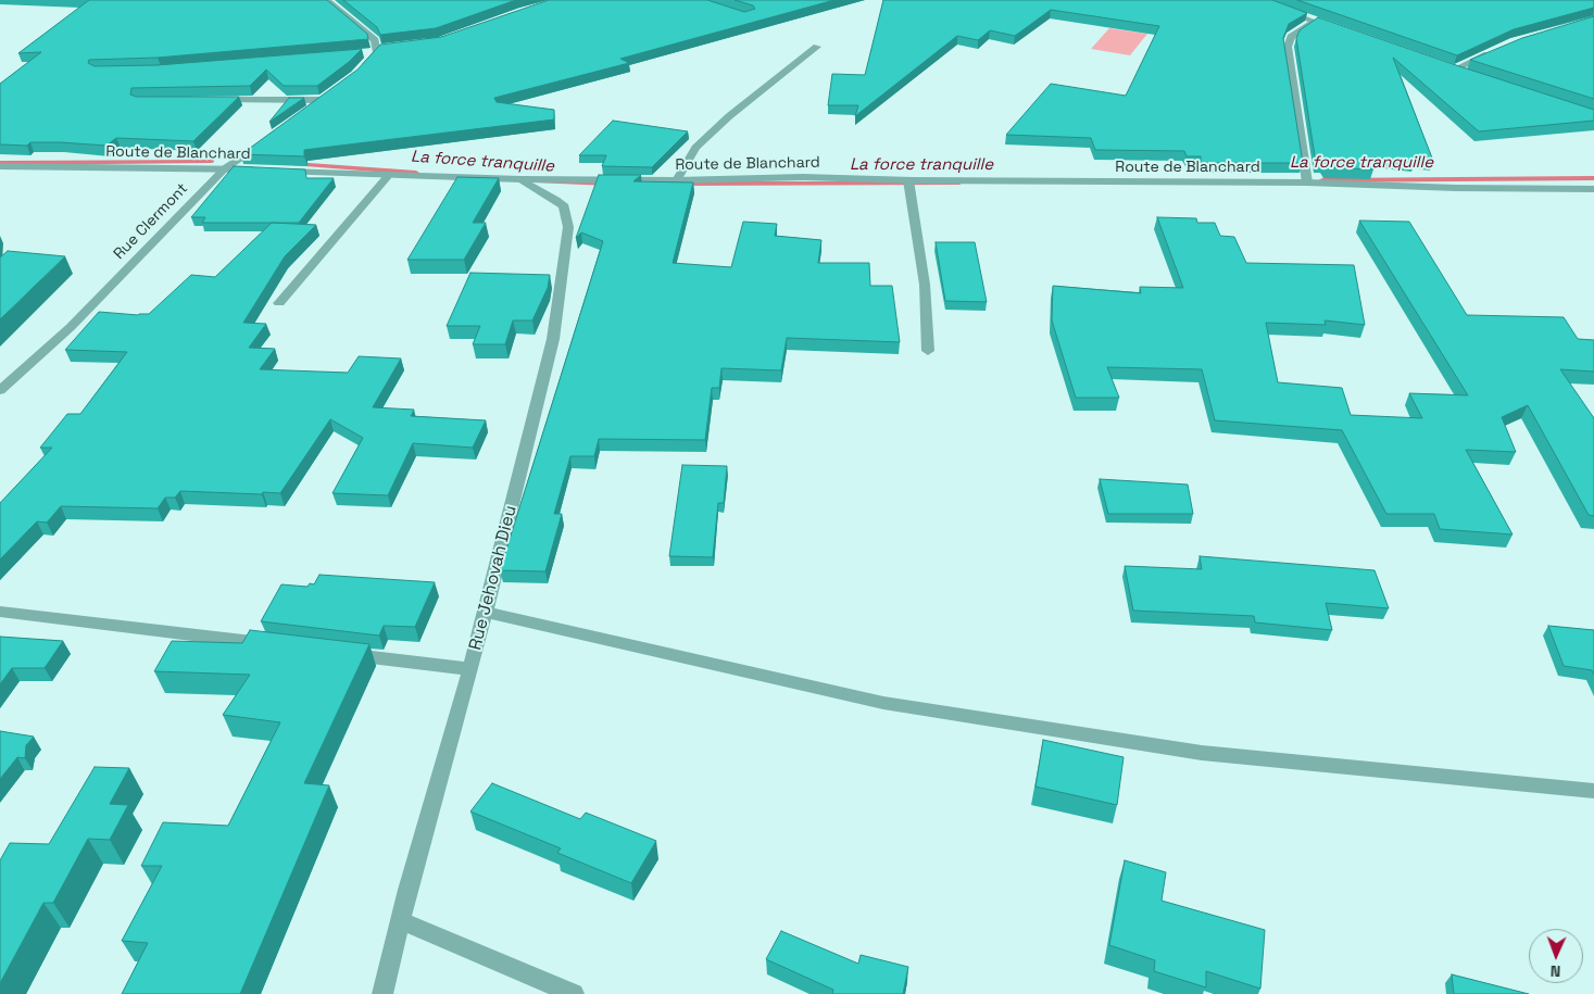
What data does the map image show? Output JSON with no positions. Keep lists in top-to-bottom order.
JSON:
{
  "streets": {
    "street": ["Route de Blanchard", "Rue Clermont", "Rue Jehovah Dieu"]
  },
  "crossings": [
    ["Route de Blanchard", "Rue Clermont"],
    ["Route de Blanchard", "Rue Jehovah Dieu"]
  ],
  "water": ["La force tranquille"],
  "north": "bottom"
}
